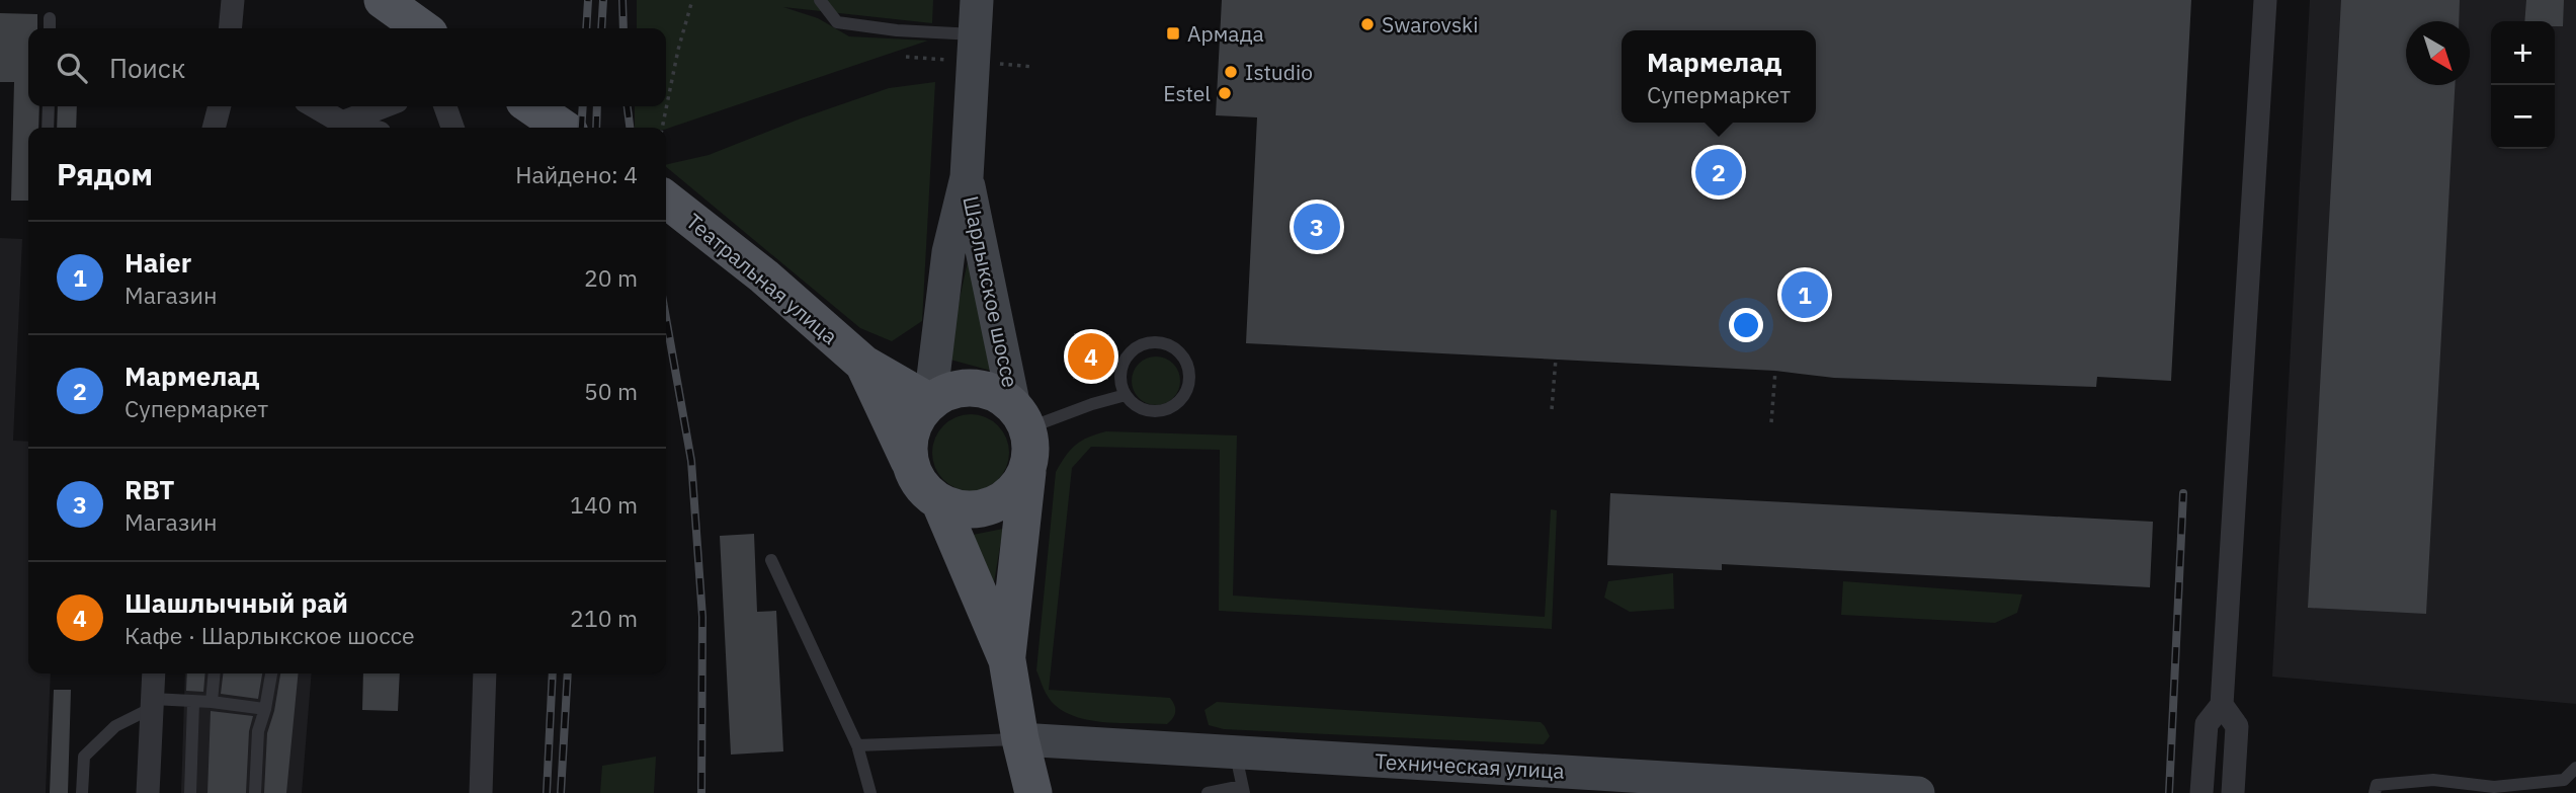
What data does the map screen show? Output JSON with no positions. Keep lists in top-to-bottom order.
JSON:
{
  "streets": {
    "main road": ["Театральная улица"],
    "street": ["Шарлыкское шоссе", "Техническая улица"]
  },
  "crossings": [
    ["Театральная улица", "Шарлыкское шоссе"]
  ],
  "places": {
    "other": ["Swarovski", "Istudio", "Estel"],
    "transit": ["Армада"]
  },
  "north": "bottom right",
  "page": {
    "map_buttons": ["+", "−"],
    "search": "Поиск",
    "popup": ["Мармелад", "Супермаркет"],
    "heading": ["Рядом", "Найдено: 4"],
    "pins": [
      "2",
      "3",
      "1",
      "4"
    ],
    "list": [
      {
        "mark": "1",
        "name": "Haier",
        "note": "Магазин",
        "value": "20 m"
      },
      {
        "mark": "2",
        "name": "Мармелад",
        "note": "Супермаркет",
        "value": "50 m"
      },
      {
        "mark": "3",
        "name": "RBT",
        "note": "Магазин",
        "value": "140 m"
      },
      {
        "mark": "4",
        "name": "Шашлычный рай",
        "note": "Кафе · Шарлыкское шоссе",
        "value": "210 m"
      }
    ]
  }
}
